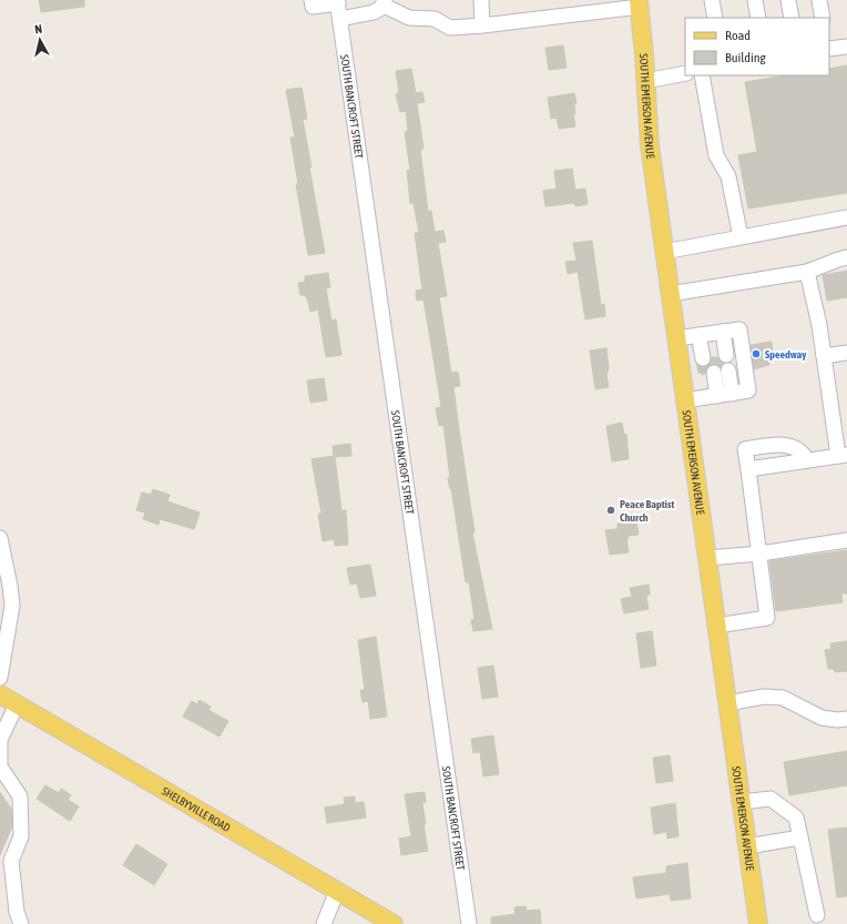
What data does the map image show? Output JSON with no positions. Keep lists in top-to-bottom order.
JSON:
{
  "streets": {
    "main road": ["SOUTH EMERSON AVENUE", "SHELBYVILLE ROAD"],
    "street": ["SOUTH BANCROFT STREET"]
  },
  "places": ["Speedway", "Peace Baptist Church"],
  "legend": ["Road", "Building"],
  "north": "top"
}
